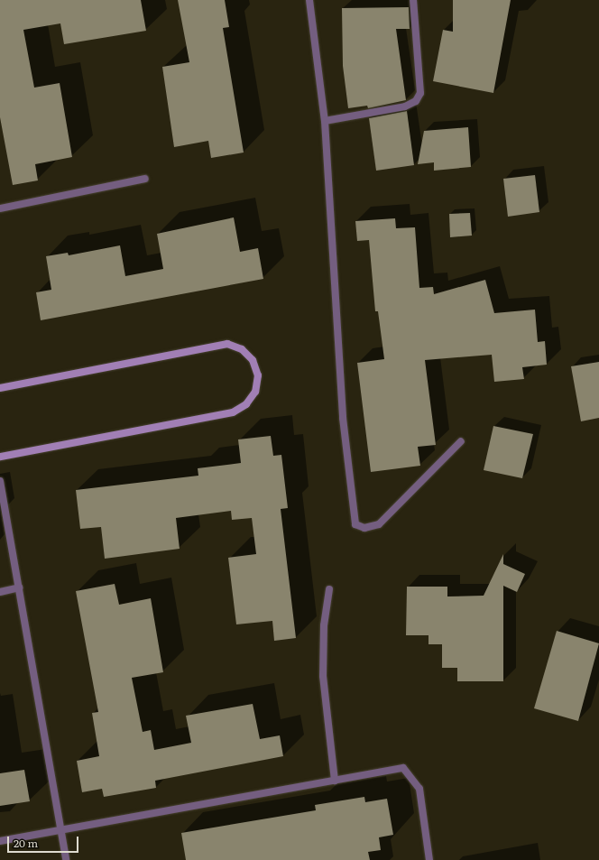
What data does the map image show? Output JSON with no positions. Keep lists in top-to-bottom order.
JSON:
{
  "scale_bar": "20 m"
}
